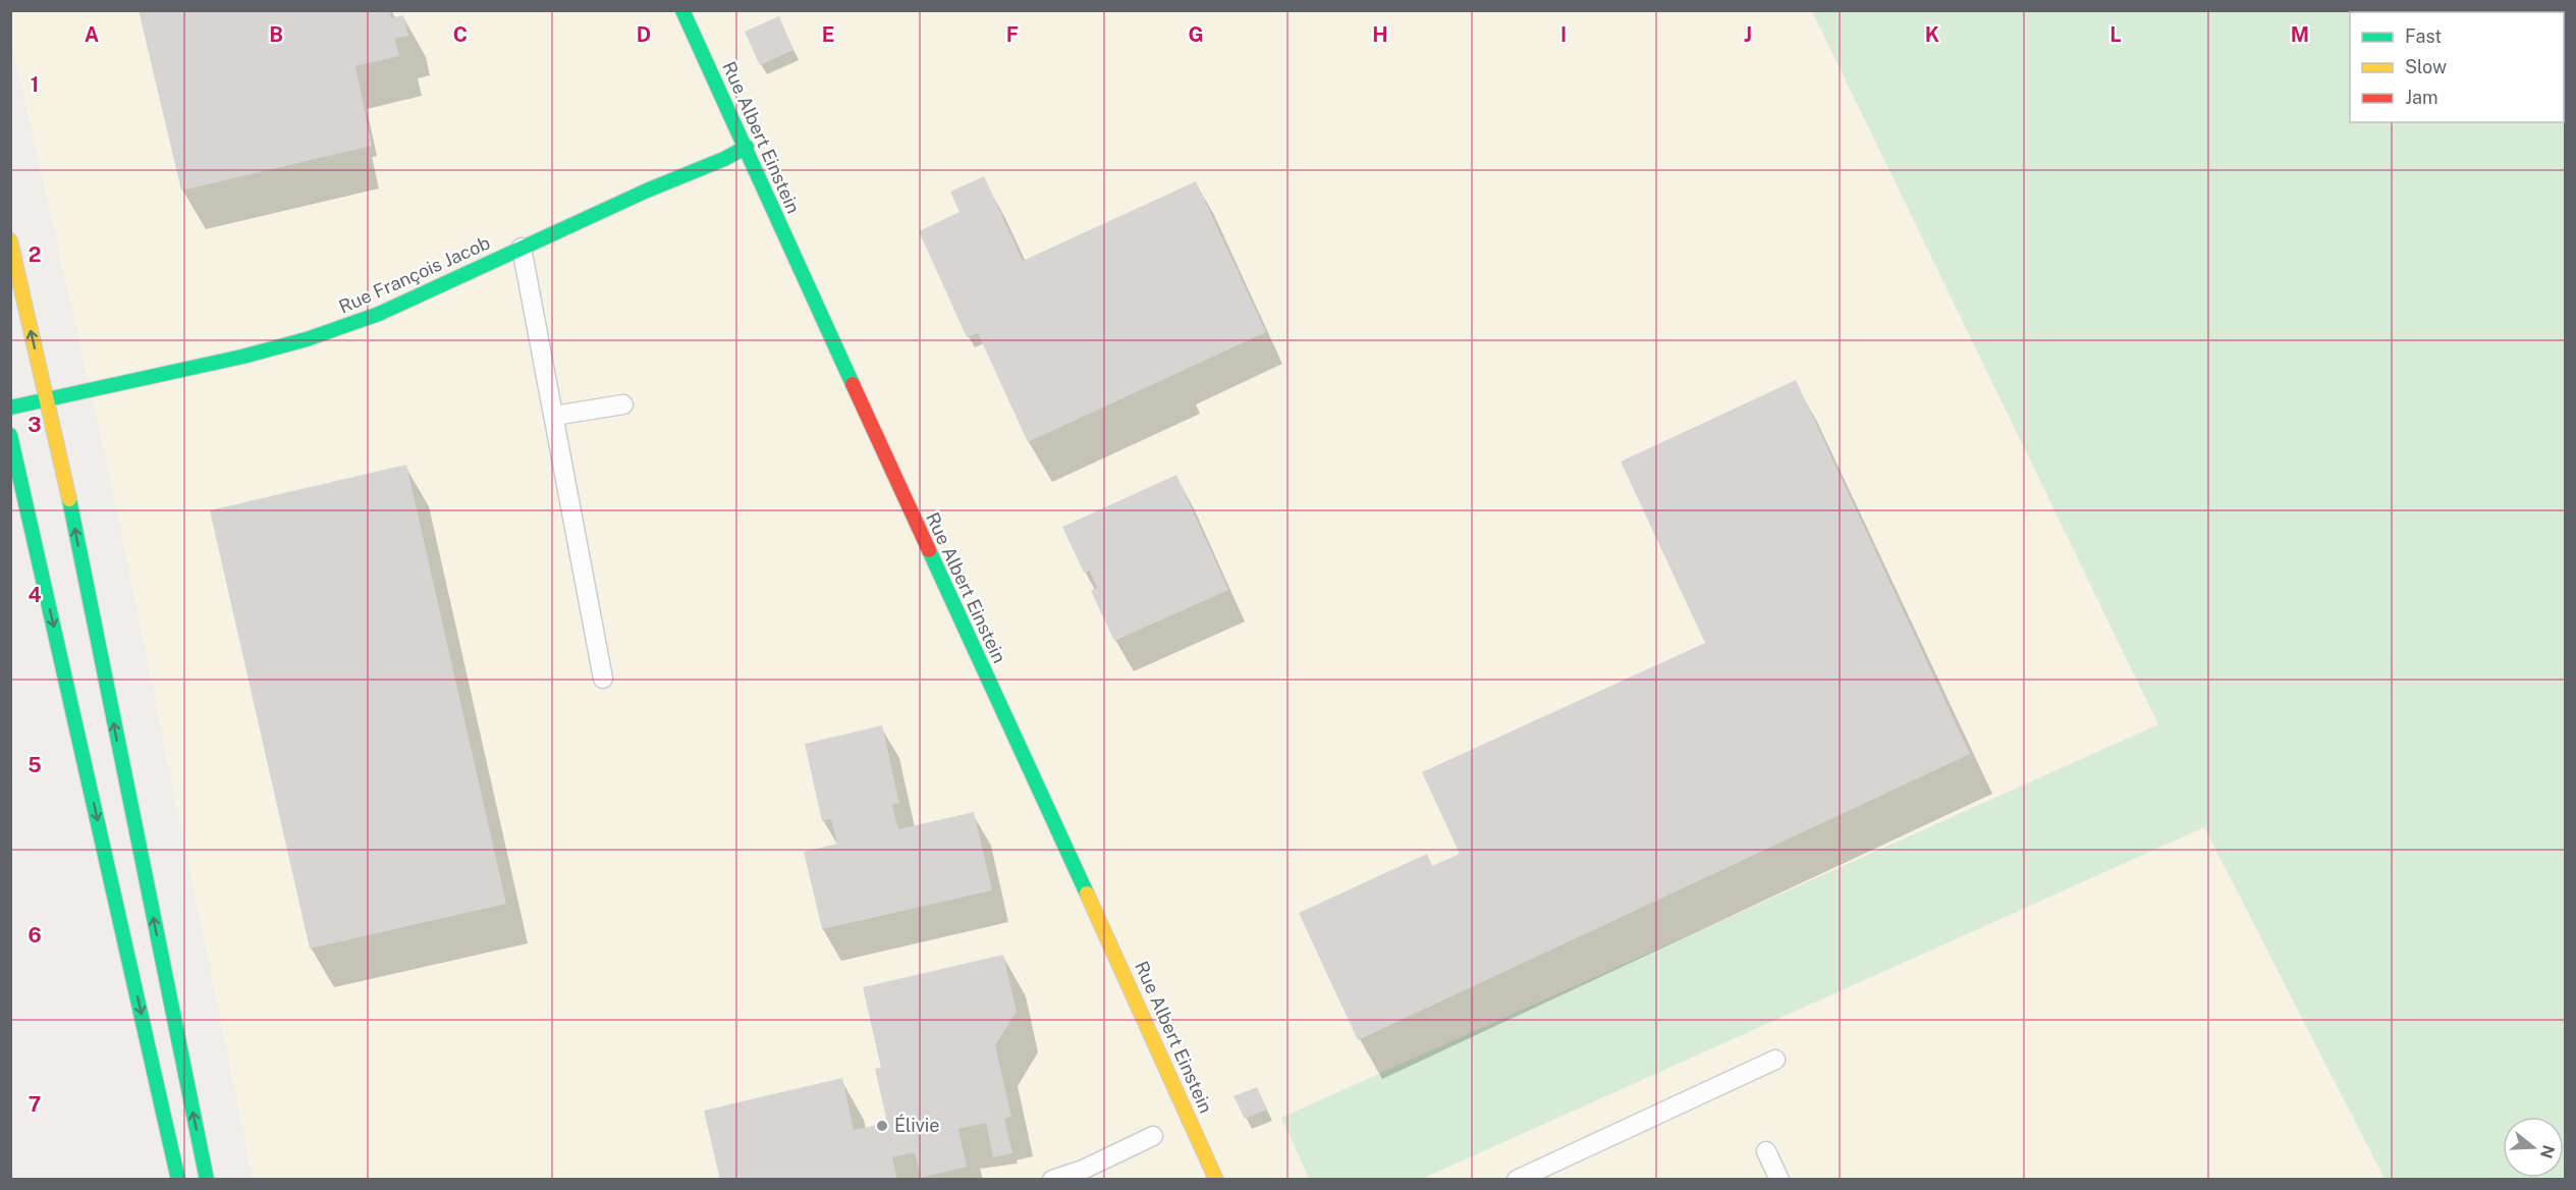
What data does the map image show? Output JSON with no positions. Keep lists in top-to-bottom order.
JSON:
{
  "streets": {
    "street": ["Rue Albert Einstein", "Rue François Jacob"]
  },
  "crossings": [
    ["Rue Albert Einstein", "Rue François Jacob"]
  ],
  "places": ["Élivie"],
  "legend": ["Fast", "Slow", "Jam"],
  "north": "right",
  "grid": {
    "columns": [
      "A",
      "B",
      "C",
      "D",
      "E",
      "F",
      "G",
      "H",
      "I",
      "J",
      "K",
      "L",
      "M"
    ],
    "rows": [
      "1",
      "2",
      "3",
      "4",
      "5",
      "6",
      "7"
    ]
  }
}
